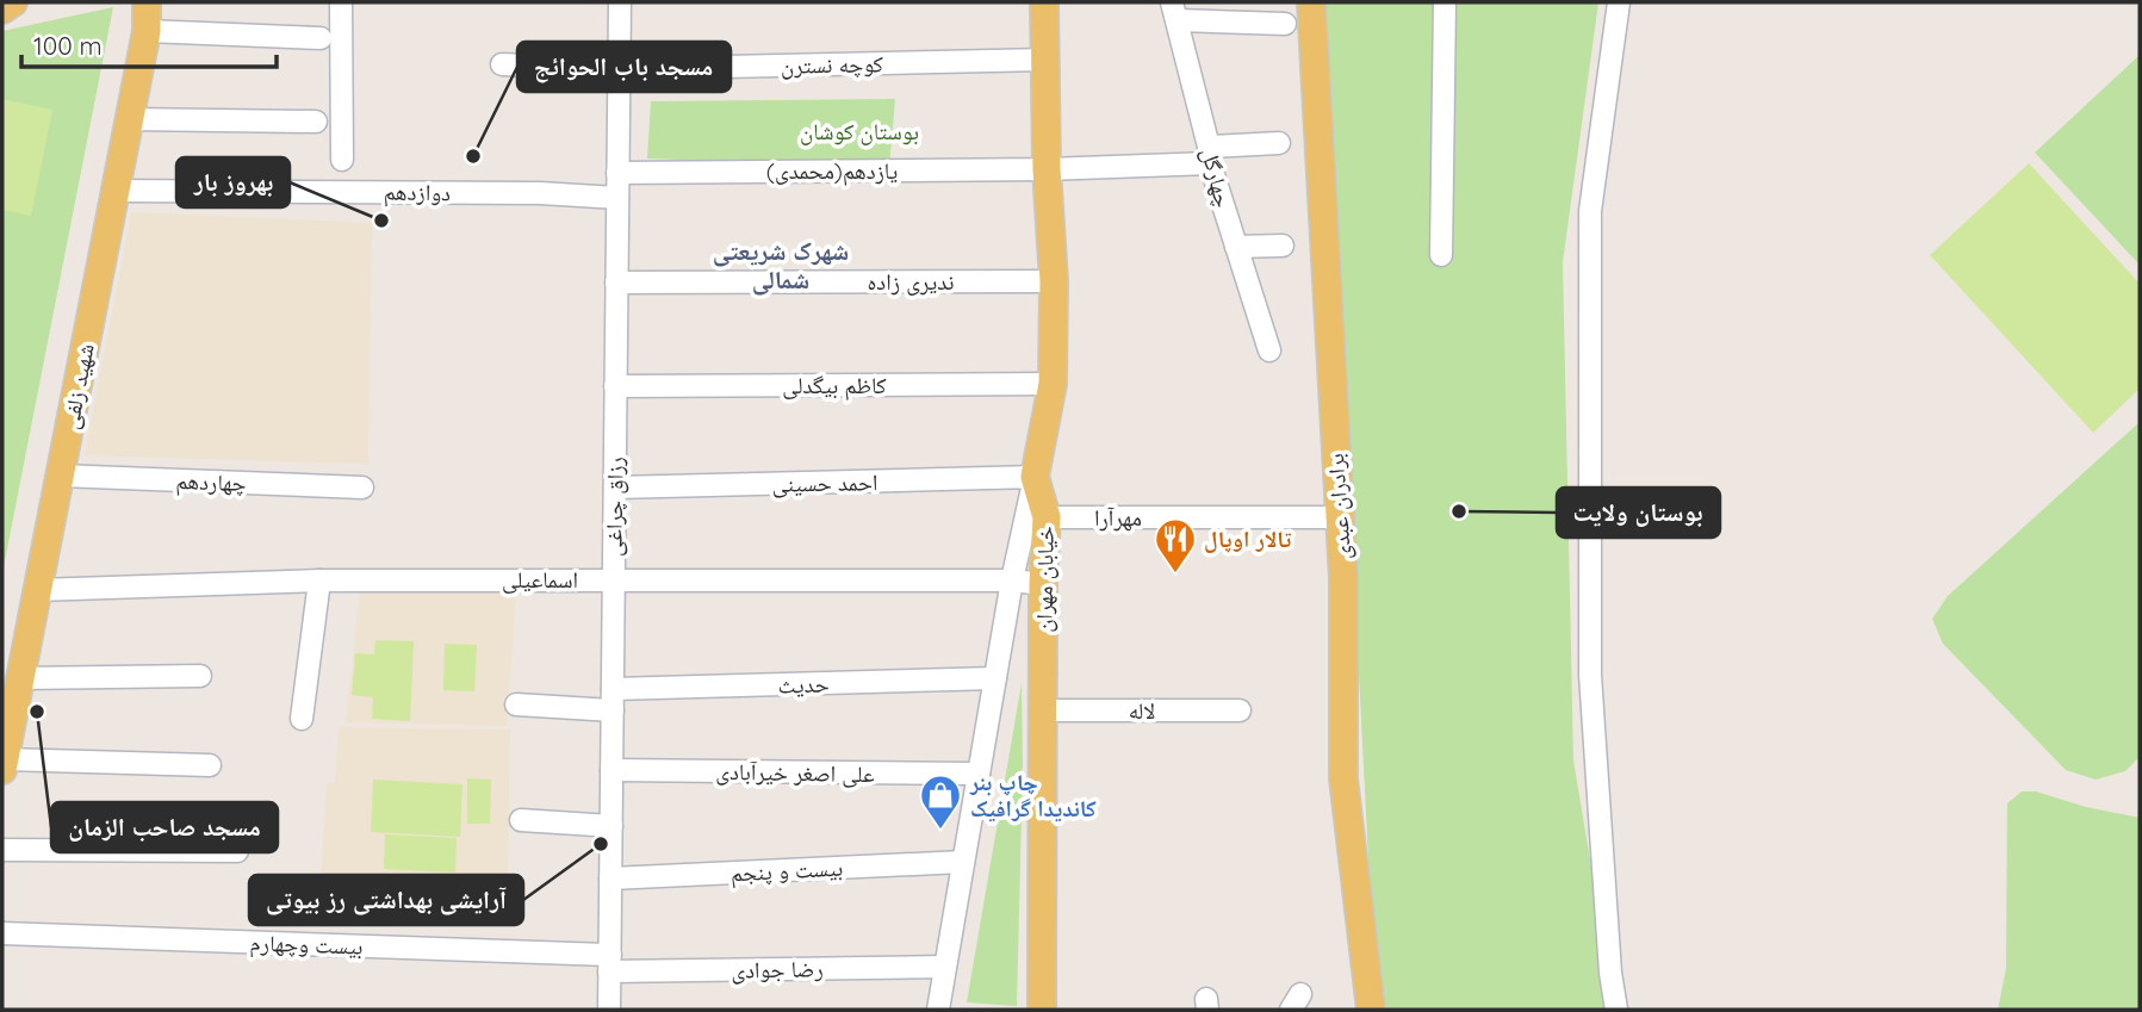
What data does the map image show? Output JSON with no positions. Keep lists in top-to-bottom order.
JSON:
{
  "streets": {
    "main road": ["شهید زلفی", "برادران عبدی", "خیابان مهران"],
    "street": [
      "کوچه نسترن",
      "یازدهم(محمدی)",
      "چهارگل",
      "دوازدهم",
      "ندیری زاده",
      "کاظم بیگدلی",
      "چهاردهم",
      "احمد حسینی",
      "رزاق چراغی",
      "مهرآرا",
      "اسماعیلی",
      "حدیث",
      "لاله",
      "علی اصغر خیرآبادی",
      "بیست و پنجم",
      "بیست وچهارم",
      "رضا جوادی"
    ]
  },
  "crossings": [
    ["کوچه نسترن", "رزاق چراغی"],
    ["کوچه نسترن", "خیابان مهران"],
    ["یازدهم(محمدی)", "رزاق چراغی"],
    ["یازدهم(محمدی)", "خیابان مهران"],
    ["دوازدهم", "شهید زلفی"],
    ["دوازدهم", "رزاق چراغی"],
    ["ندیری زاده", "رزاق چراغی"],
    ["ندیری زاده", "خیابان مهران"],
    ["کاظم بیگدلی", "رزاق چراغی"],
    ["کاظم بیگدلی", "خیابان مهران"],
    ["شهید زلفی", "چهاردهم"],
    ["شهید زلفی", "اسماعیلی"],
    ["احمد حسینی", "رزاق چراغی"],
    ["احمد حسینی", "خیابان مهران"],
    ["رزاق چراغی", "اسماعیلی"],
    ["رزاق چراغی", "حدیث"],
    ["رزاق چراغی", "علی اصغر خیرآبادی"],
    ["رزاق چراغی", "بیست و پنجم"],
    ["رزاق چراغی", "بیست وچهارم"],
    ["رزاق چراغی", "رضا جوادی"],
    ["برادران عبدی", "مهرآرا"],
    ["مهرآرا", "خیابان مهران"],
    ["اسماعیلی", "خیابان مهران"],
    ["خیابان مهران", "لاله"],
    ["بیست وچهارم", "رضا جوادی"]
  ],
  "districts": ["شهرک شریعتی شمالی"],
  "parks": ["بوستان کوشان"],
  "places": {
    "other": [
      "مسجد باب الحوائج",
      "بهروز بار",
      "بوستان ولایت",
      "مسجد صاحب الزمان",
      "آرایشی بهداشتی رز بیوتی"
    ],
    "restaurant": ["تالار اوپال"],
    "shop": ["چاپ بنر کاندیدا گرافیک"]
  },
  "scale_bar": "100 m"
}
